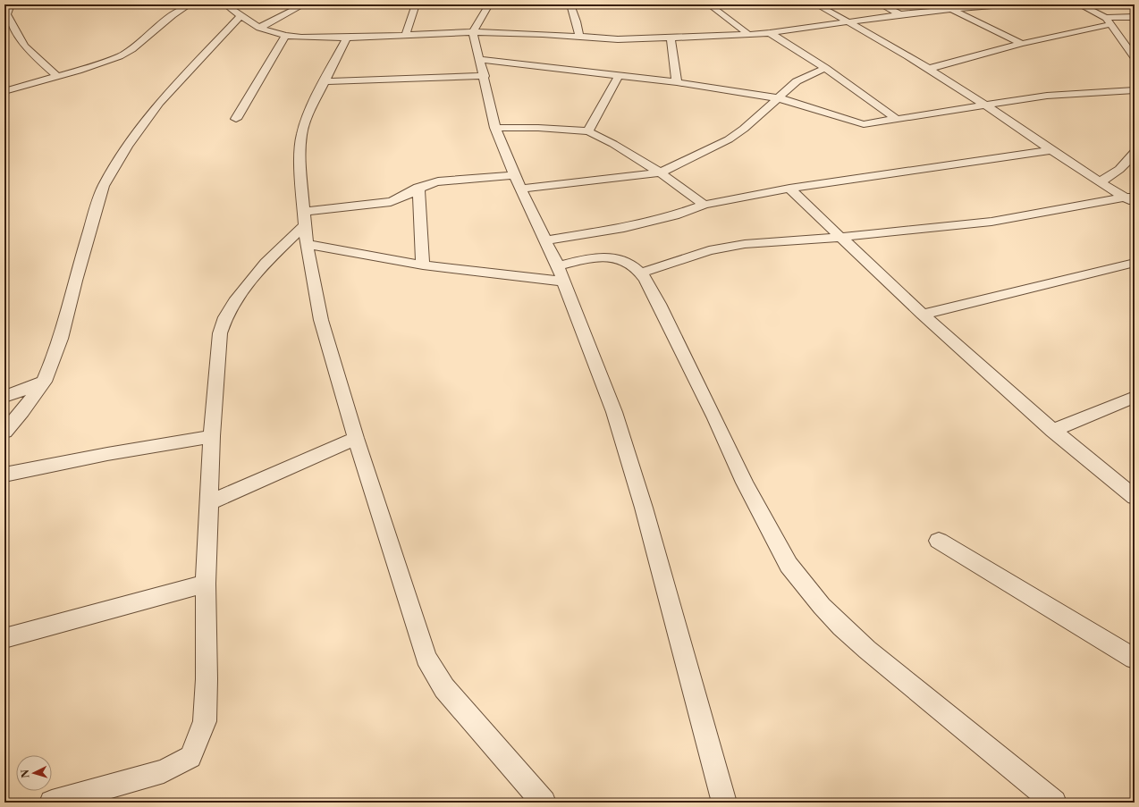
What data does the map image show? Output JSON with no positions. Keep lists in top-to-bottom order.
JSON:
{
  "north": "left"
}
